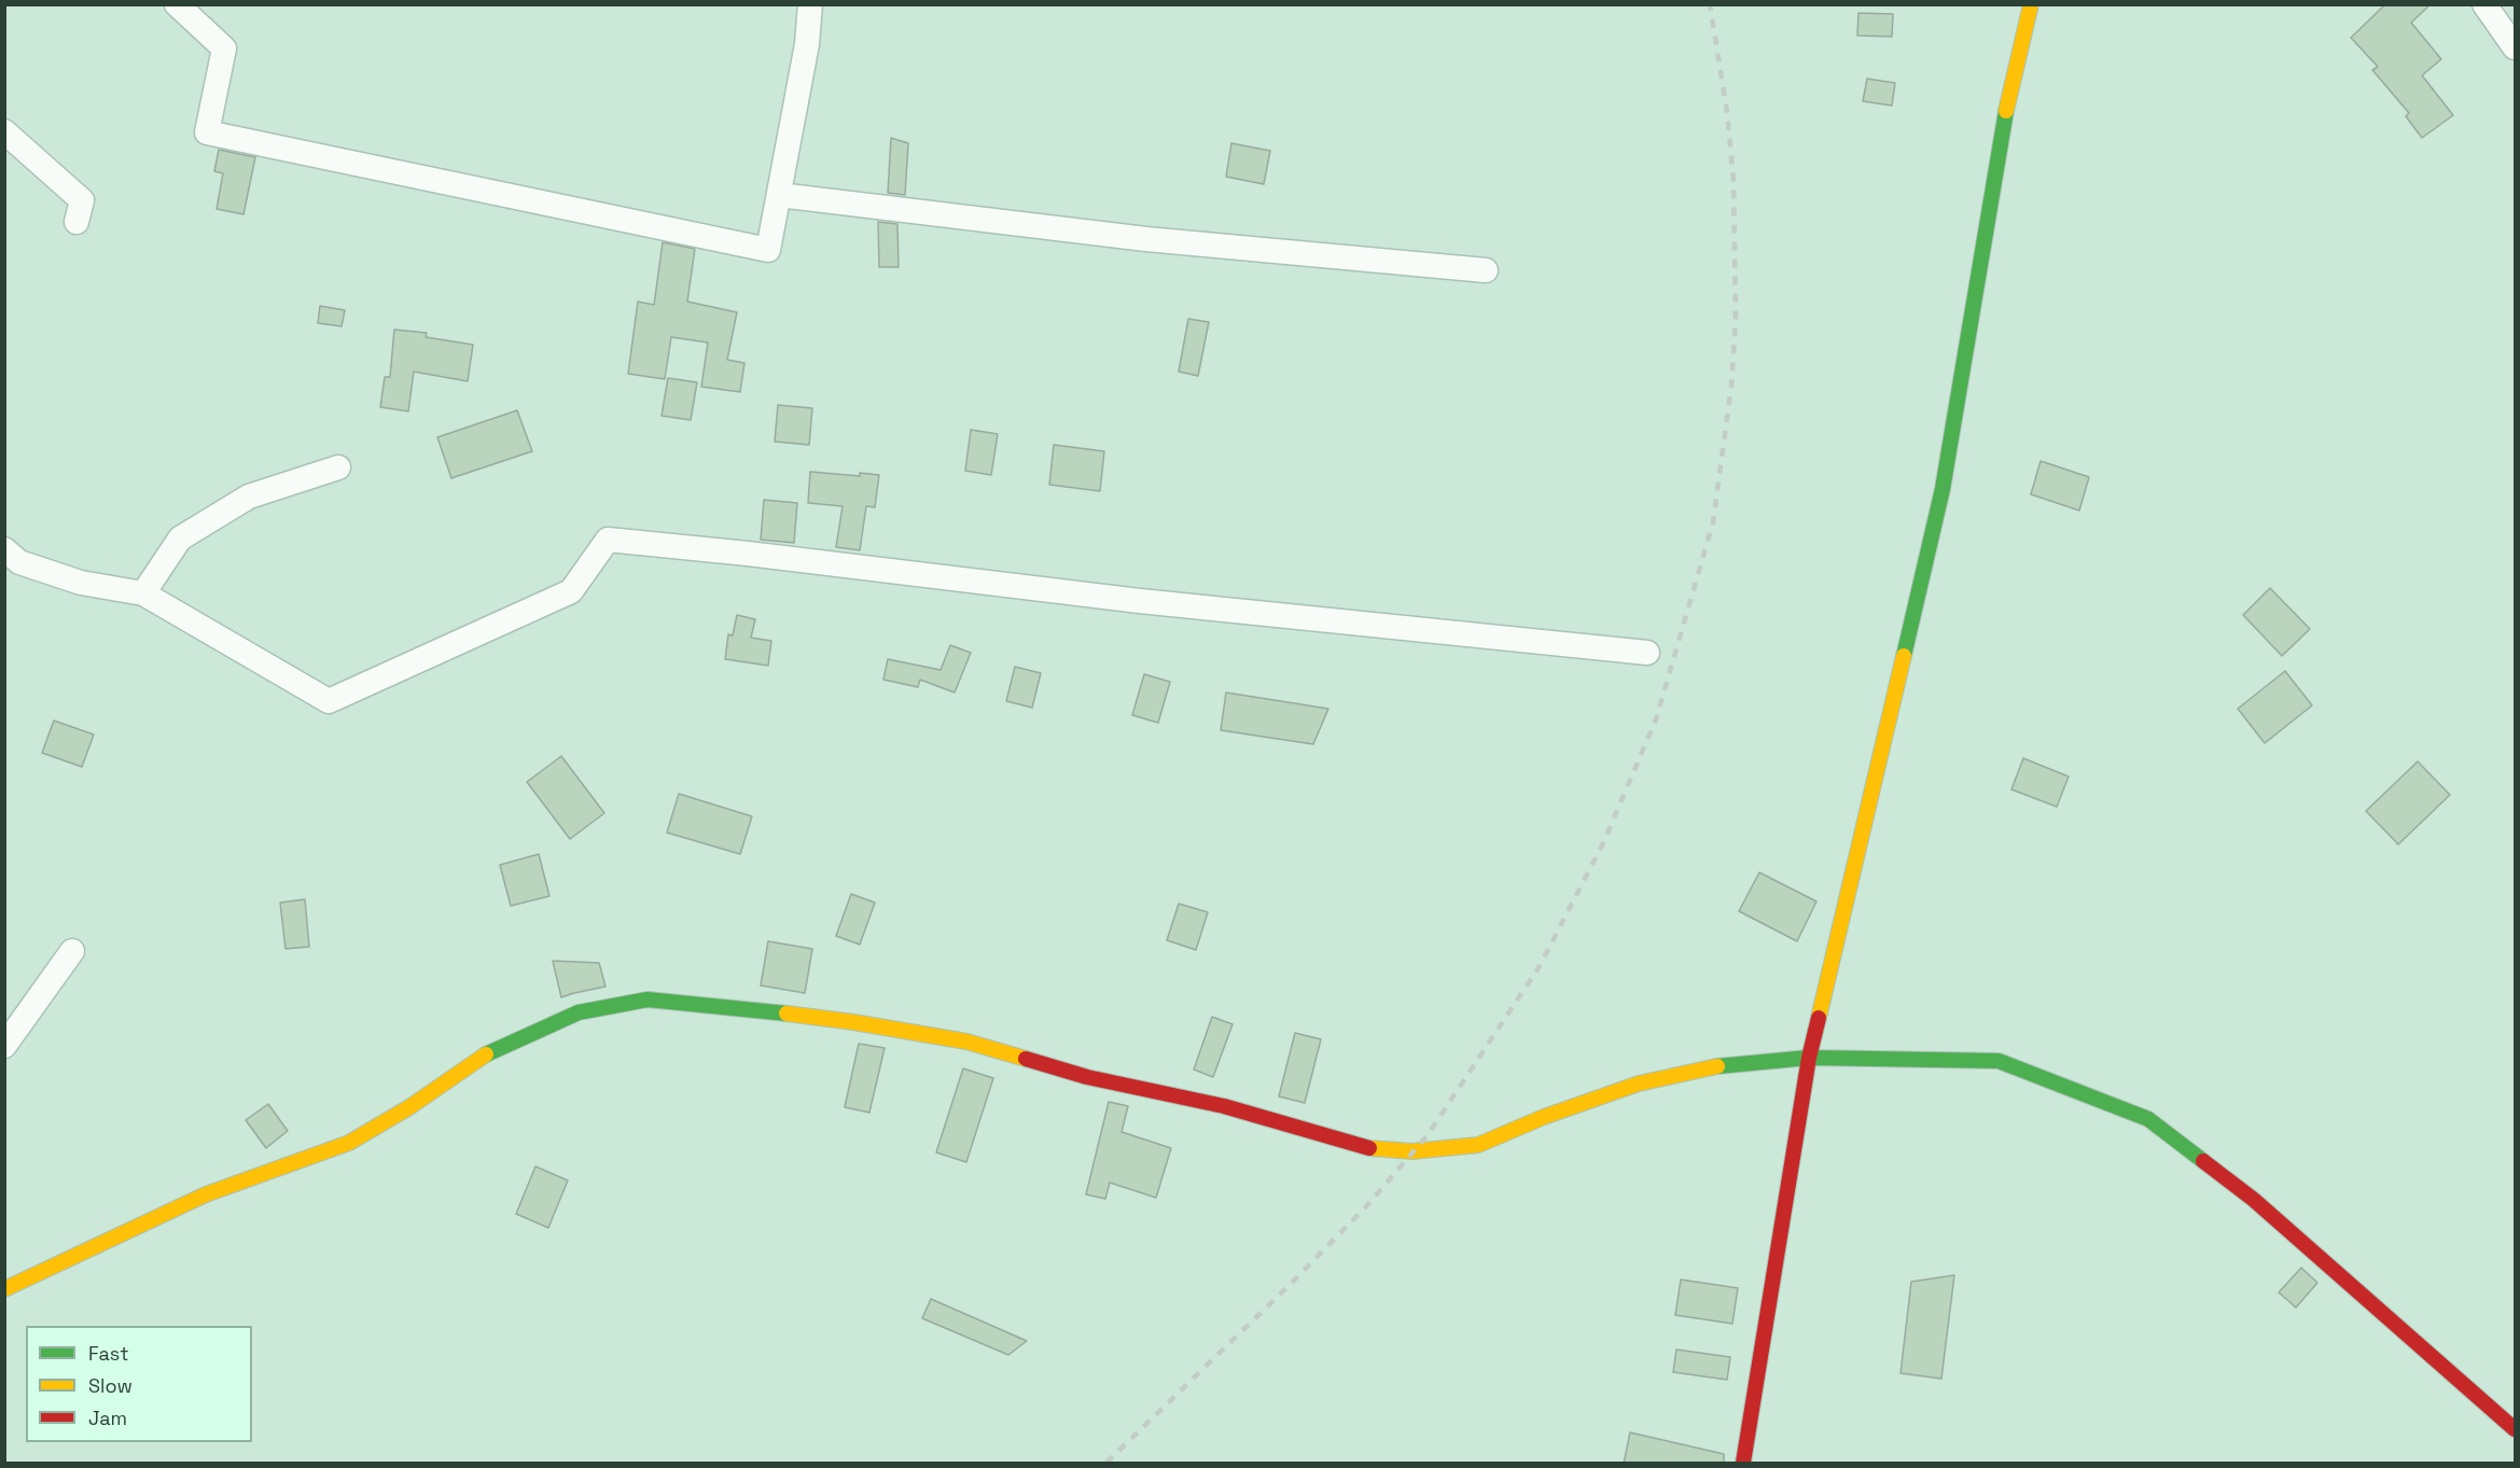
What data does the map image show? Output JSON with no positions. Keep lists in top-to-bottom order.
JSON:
{
  "legend": ["Fast", "Slow", "Jam"]
}
